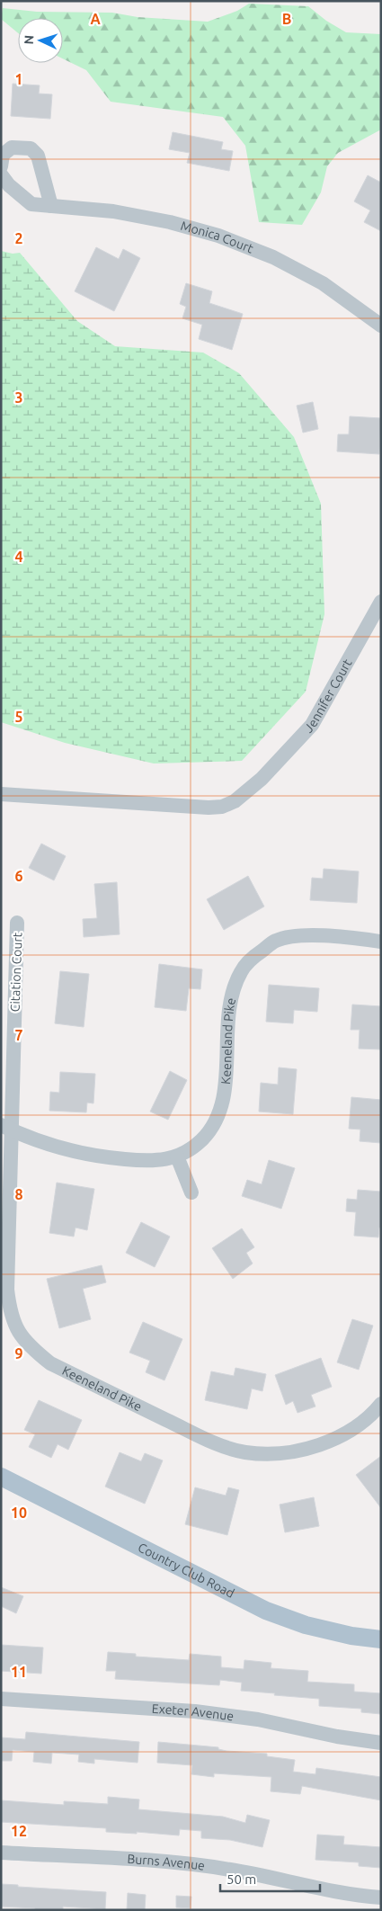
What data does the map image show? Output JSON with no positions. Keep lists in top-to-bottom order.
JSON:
{
  "streets": {
    "main road": ["Country Club Road"],
    "street": [
      "Monica Court",
      "Jennifer Court",
      "Citation Court",
      "Keeneland Pike",
      "Exeter Avenue",
      "Burns Avenue"
    ]
  },
  "crossings": [
    ["Citation Court", "Keeneland Pike"]
  ],
  "scale_bar": "50 m",
  "north": "left",
  "grid": {
    "columns": ["A", "B"],
    "rows": [
      "1",
      "2",
      "3",
      "4",
      "5",
      "6",
      "7",
      "8",
      "9",
      "10",
      "11",
      "12"
    ]
  }
}
